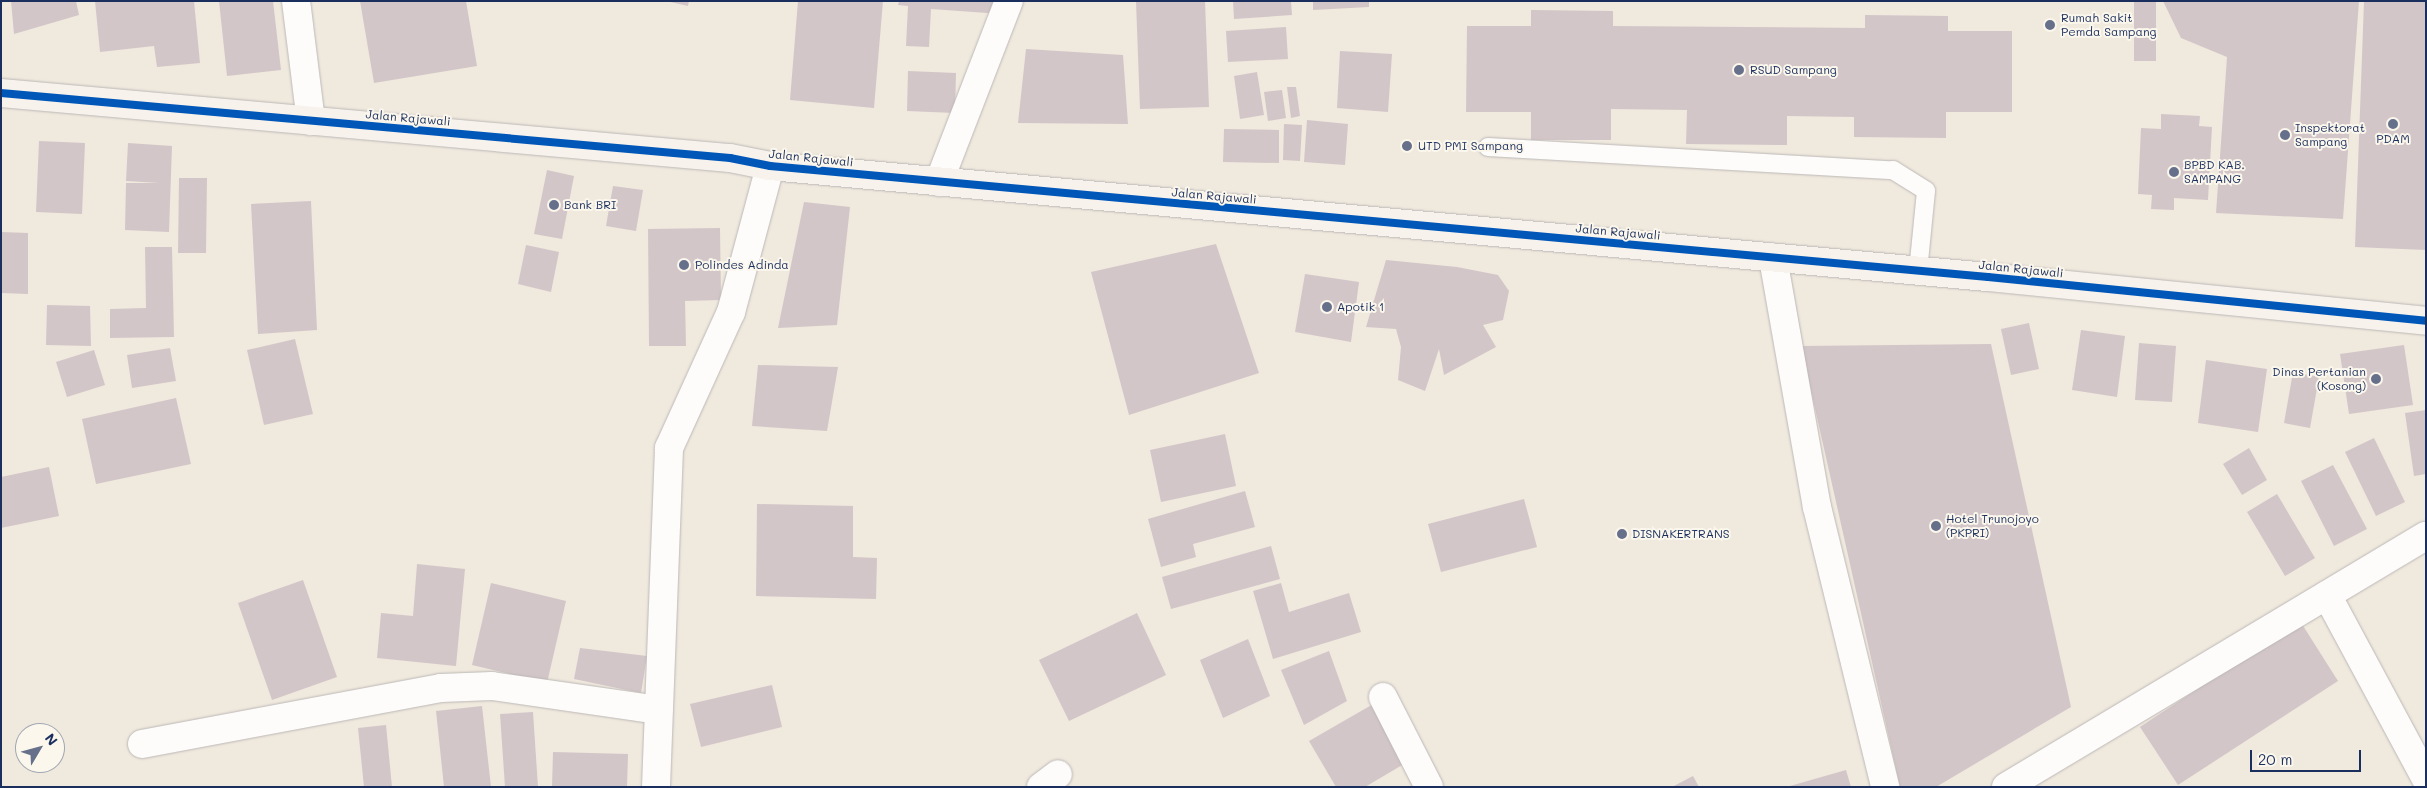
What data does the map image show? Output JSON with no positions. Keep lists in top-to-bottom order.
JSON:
{
  "streets": {
    "street": ["Jalan Rajawali"]
  },
  "places": [
    "Rumah Sakit Pemda Sampang",
    "RSUD Sampang",
    "PDAM",
    "Inspektorat Sampang",
    "UTD PMI Sampang",
    "BPBD KAB. SAMPANG",
    "Bank BRI",
    "Polindes Adinda",
    "Apotik 1",
    "Dinas Pertanian (Kosong)",
    "Hotel Trunojoyo (PKPRI)",
    "DISNAKERTRANS"
  ],
  "scale_bar": "20 m",
  "north": "top right"
}
